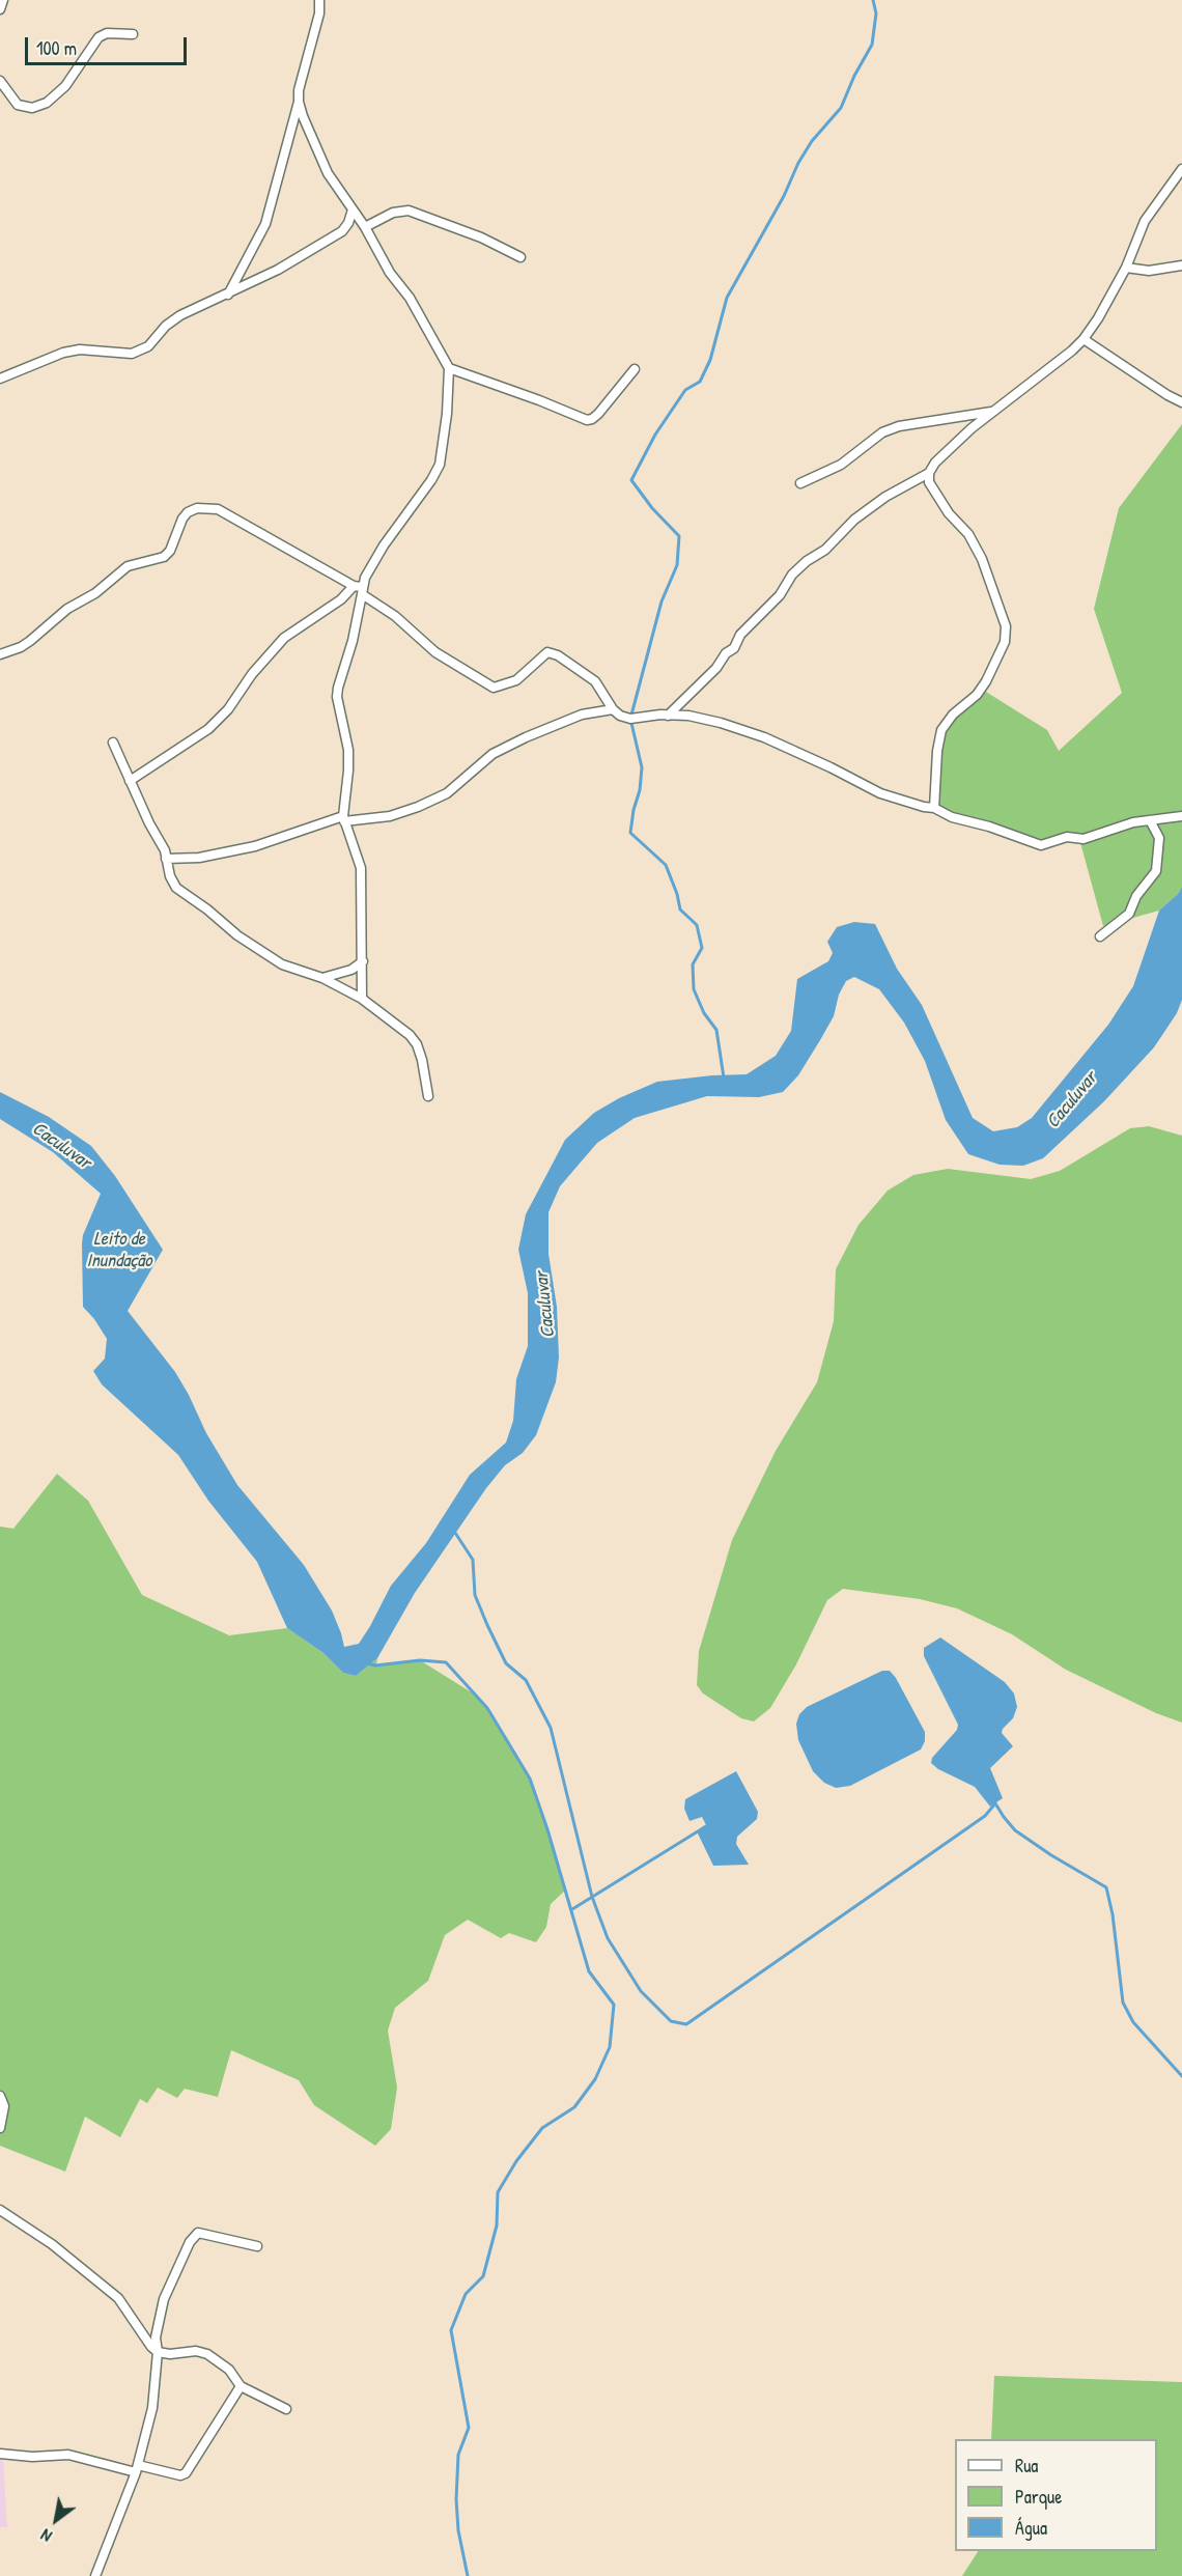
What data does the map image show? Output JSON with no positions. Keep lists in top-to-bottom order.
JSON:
{
  "water": ["Caculuvar", "Leito de Inundação"],
  "legend": ["Rua", "Parque", "Água"],
  "scale_bar": "100 m",
  "north": "bottom left"
}
